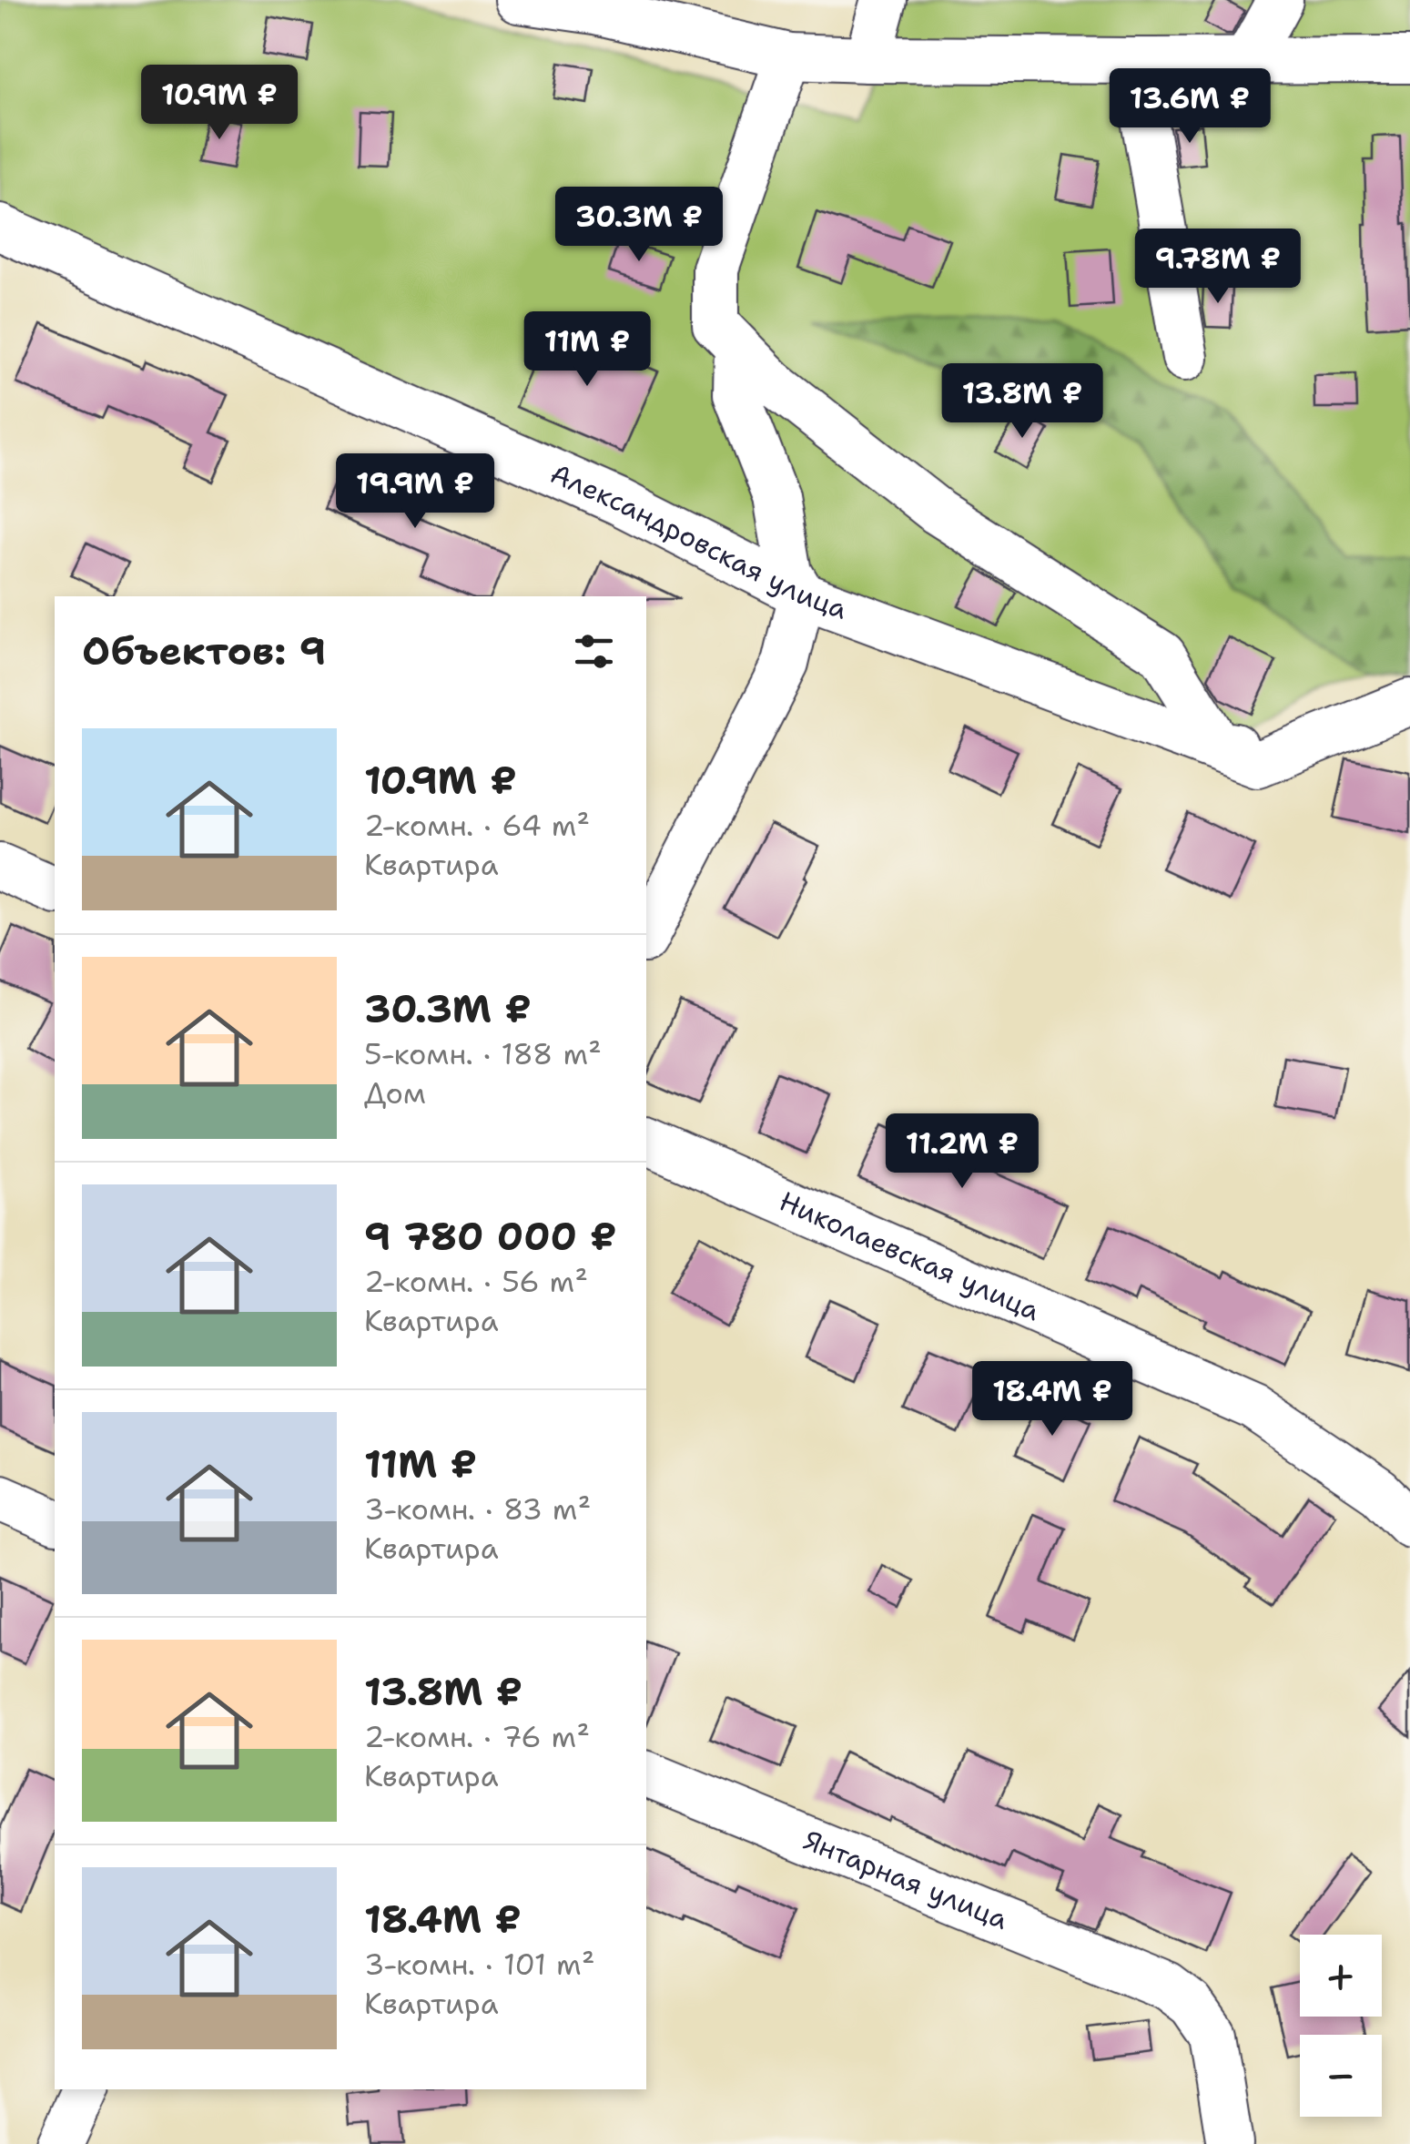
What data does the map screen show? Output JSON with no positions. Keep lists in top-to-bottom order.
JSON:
{
  "streets": {
    "street": ["Александровская улица", "Николаевская улица", "Янтарная улица"]
  },
  "page": {
    "price": [
      "10.9M ₽",
      "13.6M ₽",
      "30.3M ₽",
      "9.78M ₽",
      "11M ₽",
      "13.8M ₽",
      "19.9M ₽",
      "11.2M ₽",
      "18.4M ₽"
    ],
    "heading": "Объектов: 9",
    "list": [
      {
        "name": "10.9M ₽",
        "note": "2-комн. · 64 m² · Квартира"
      },
      {
        "name": "30.3M ₽",
        "note": "5-комн. · 188 m² · Дом"
      },
      {
        "name": "9 780 000 ₽",
        "note": "2-комн. · 56 m² · Квартира"
      },
      {
        "name": "11M ₽",
        "note": "3-комн. · 83 m² · Квартира"
      },
      {
        "name": "13.8M ₽",
        "note": "2-комн. · 76 m² · Квартира"
      },
      {
        "name": "18.4M ₽",
        "note": "3-комн. · 101 m² · Квартира"
      }
    ],
    "map_buttons": ["+", "−"]
  }
}
